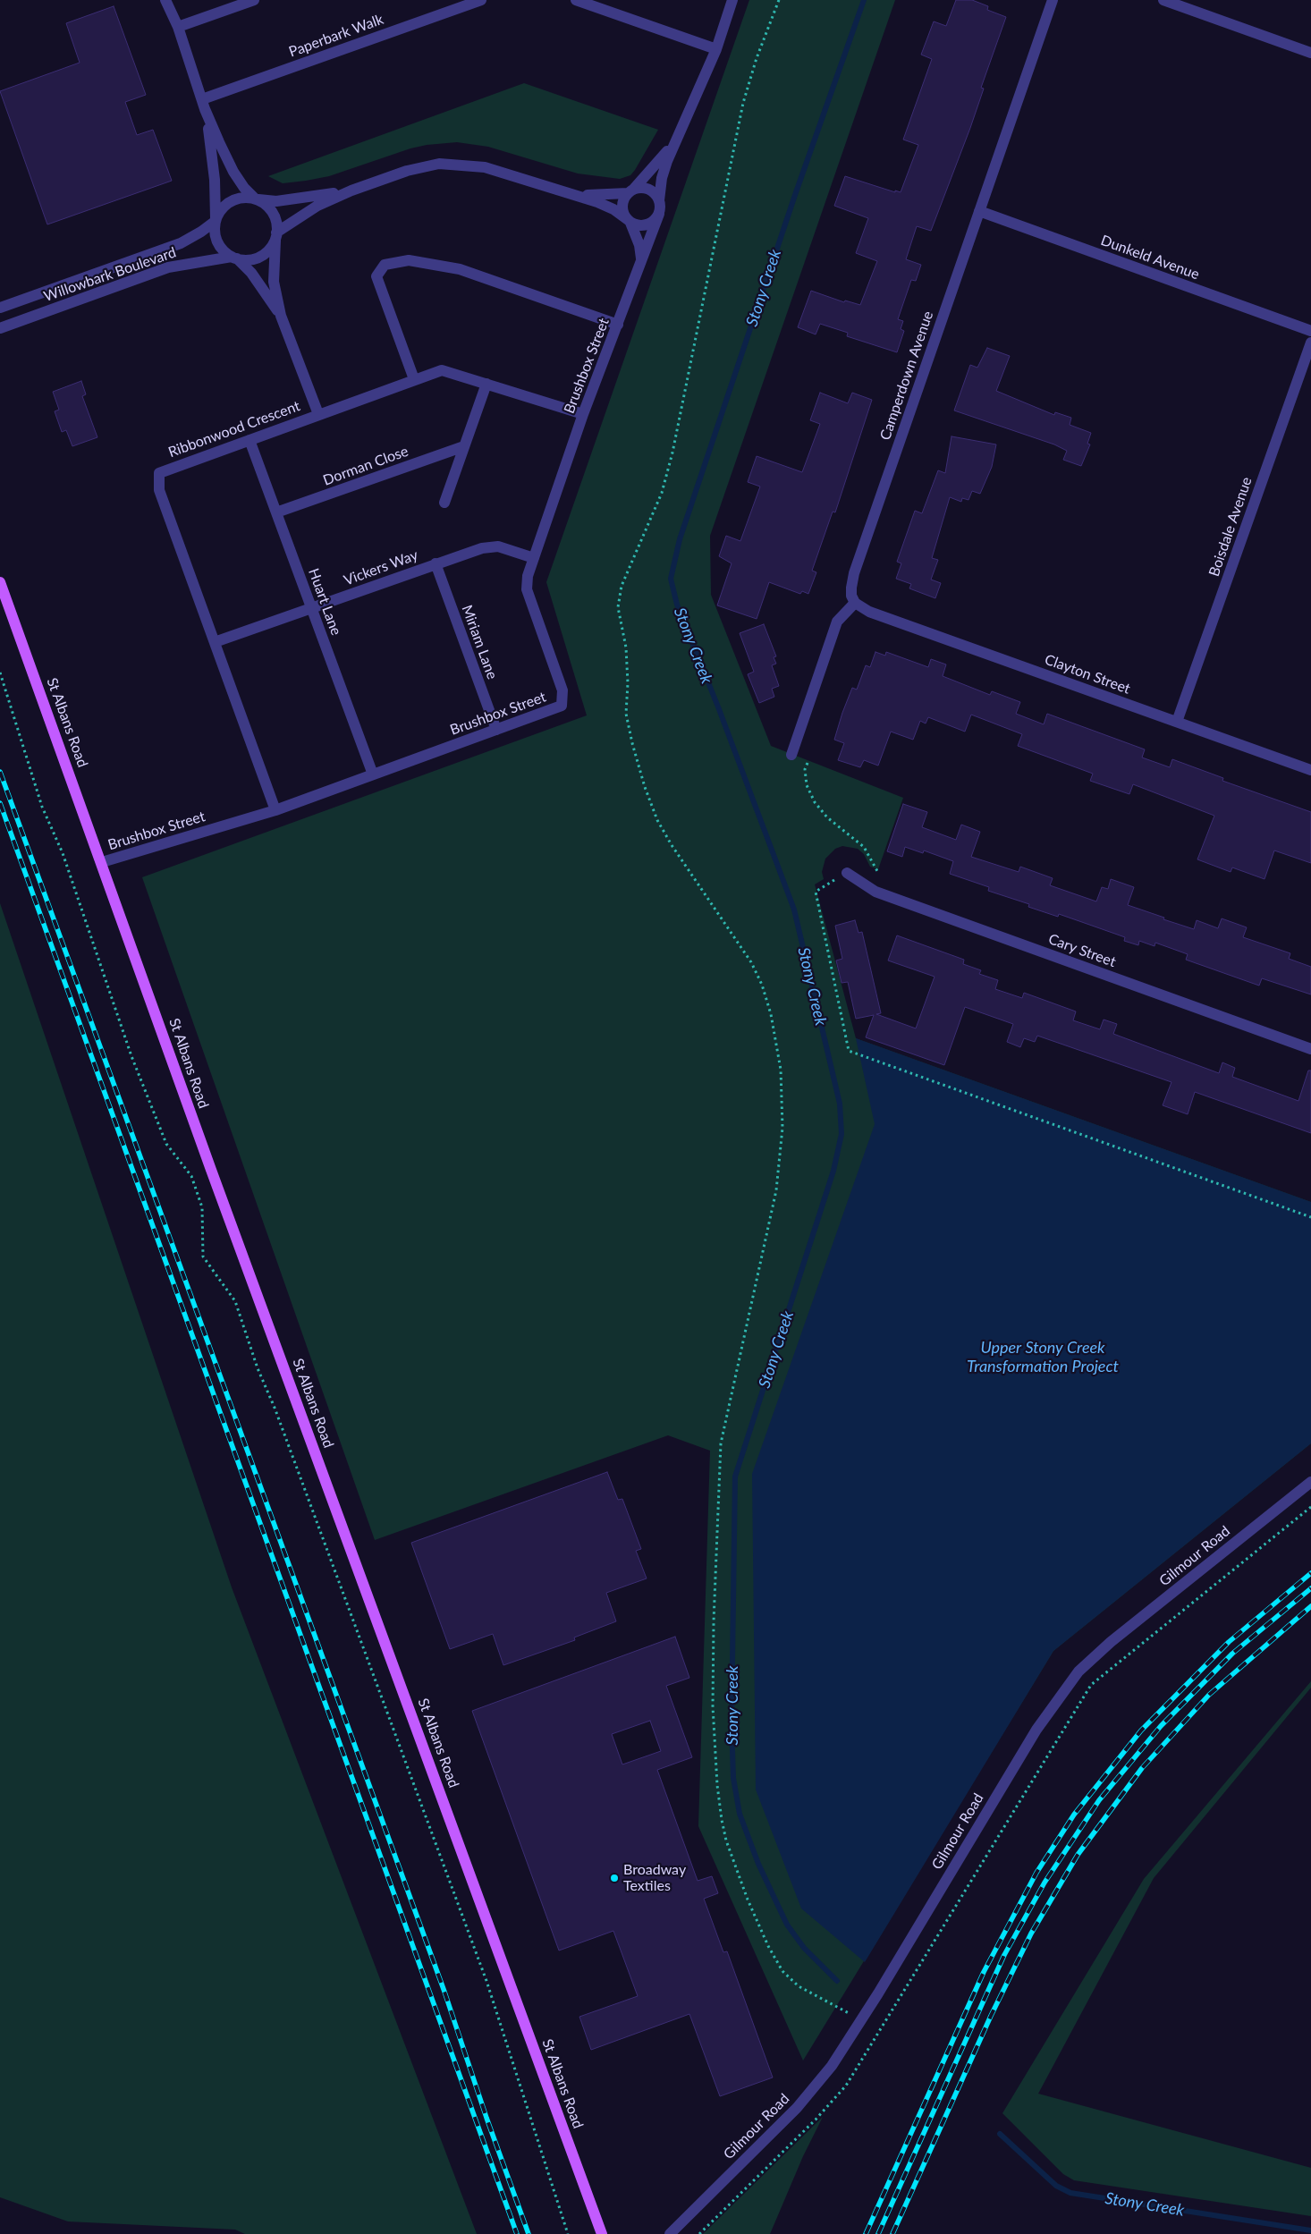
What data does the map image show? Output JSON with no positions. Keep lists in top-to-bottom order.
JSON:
{
  "streets": {
    "main road": ["St Albans Road"],
    "street": [
      "Paperbark Walk",
      "Dunkeld Avenue",
      "Willowbark Boulevard",
      "Brushbox Street",
      "Camperdown Avenue",
      "Ribbonwood Crescent",
      "Dorman Close",
      "Boisdale Avenue",
      "Vickers Way",
      "Huart Lane",
      "Miriam Lane",
      "Clayton Street",
      "Cary Street",
      "Gilmour Road"
    ]
  },
  "crossings": [
    ["Dunkeld Avenue", "Camperdown Avenue"],
    ["Brushbox Street", "Ribbonwood Crescent"],
    ["Brushbox Street", "Vickers Way"],
    ["Brushbox Street", "Huart Lane"],
    ["Brushbox Street", "Miriam Lane"],
    ["Brushbox Street", "St Albans Road"],
    ["Camperdown Avenue", "Clayton Street"],
    ["Ribbonwood Crescent", "Vickers Way"],
    ["Ribbonwood Crescent", "Huart Lane"],
    ["Dorman Close", "Huart Lane"],
    ["Boisdale Avenue", "Clayton Street"],
    ["Vickers Way", "Huart Lane"],
    ["Vickers Way", "Miriam Lane"]
  ],
  "water": ["Stony Creek", "Upper Stony Creek Transformation Project"],
  "places": ["Broadway Textiles"]
}
